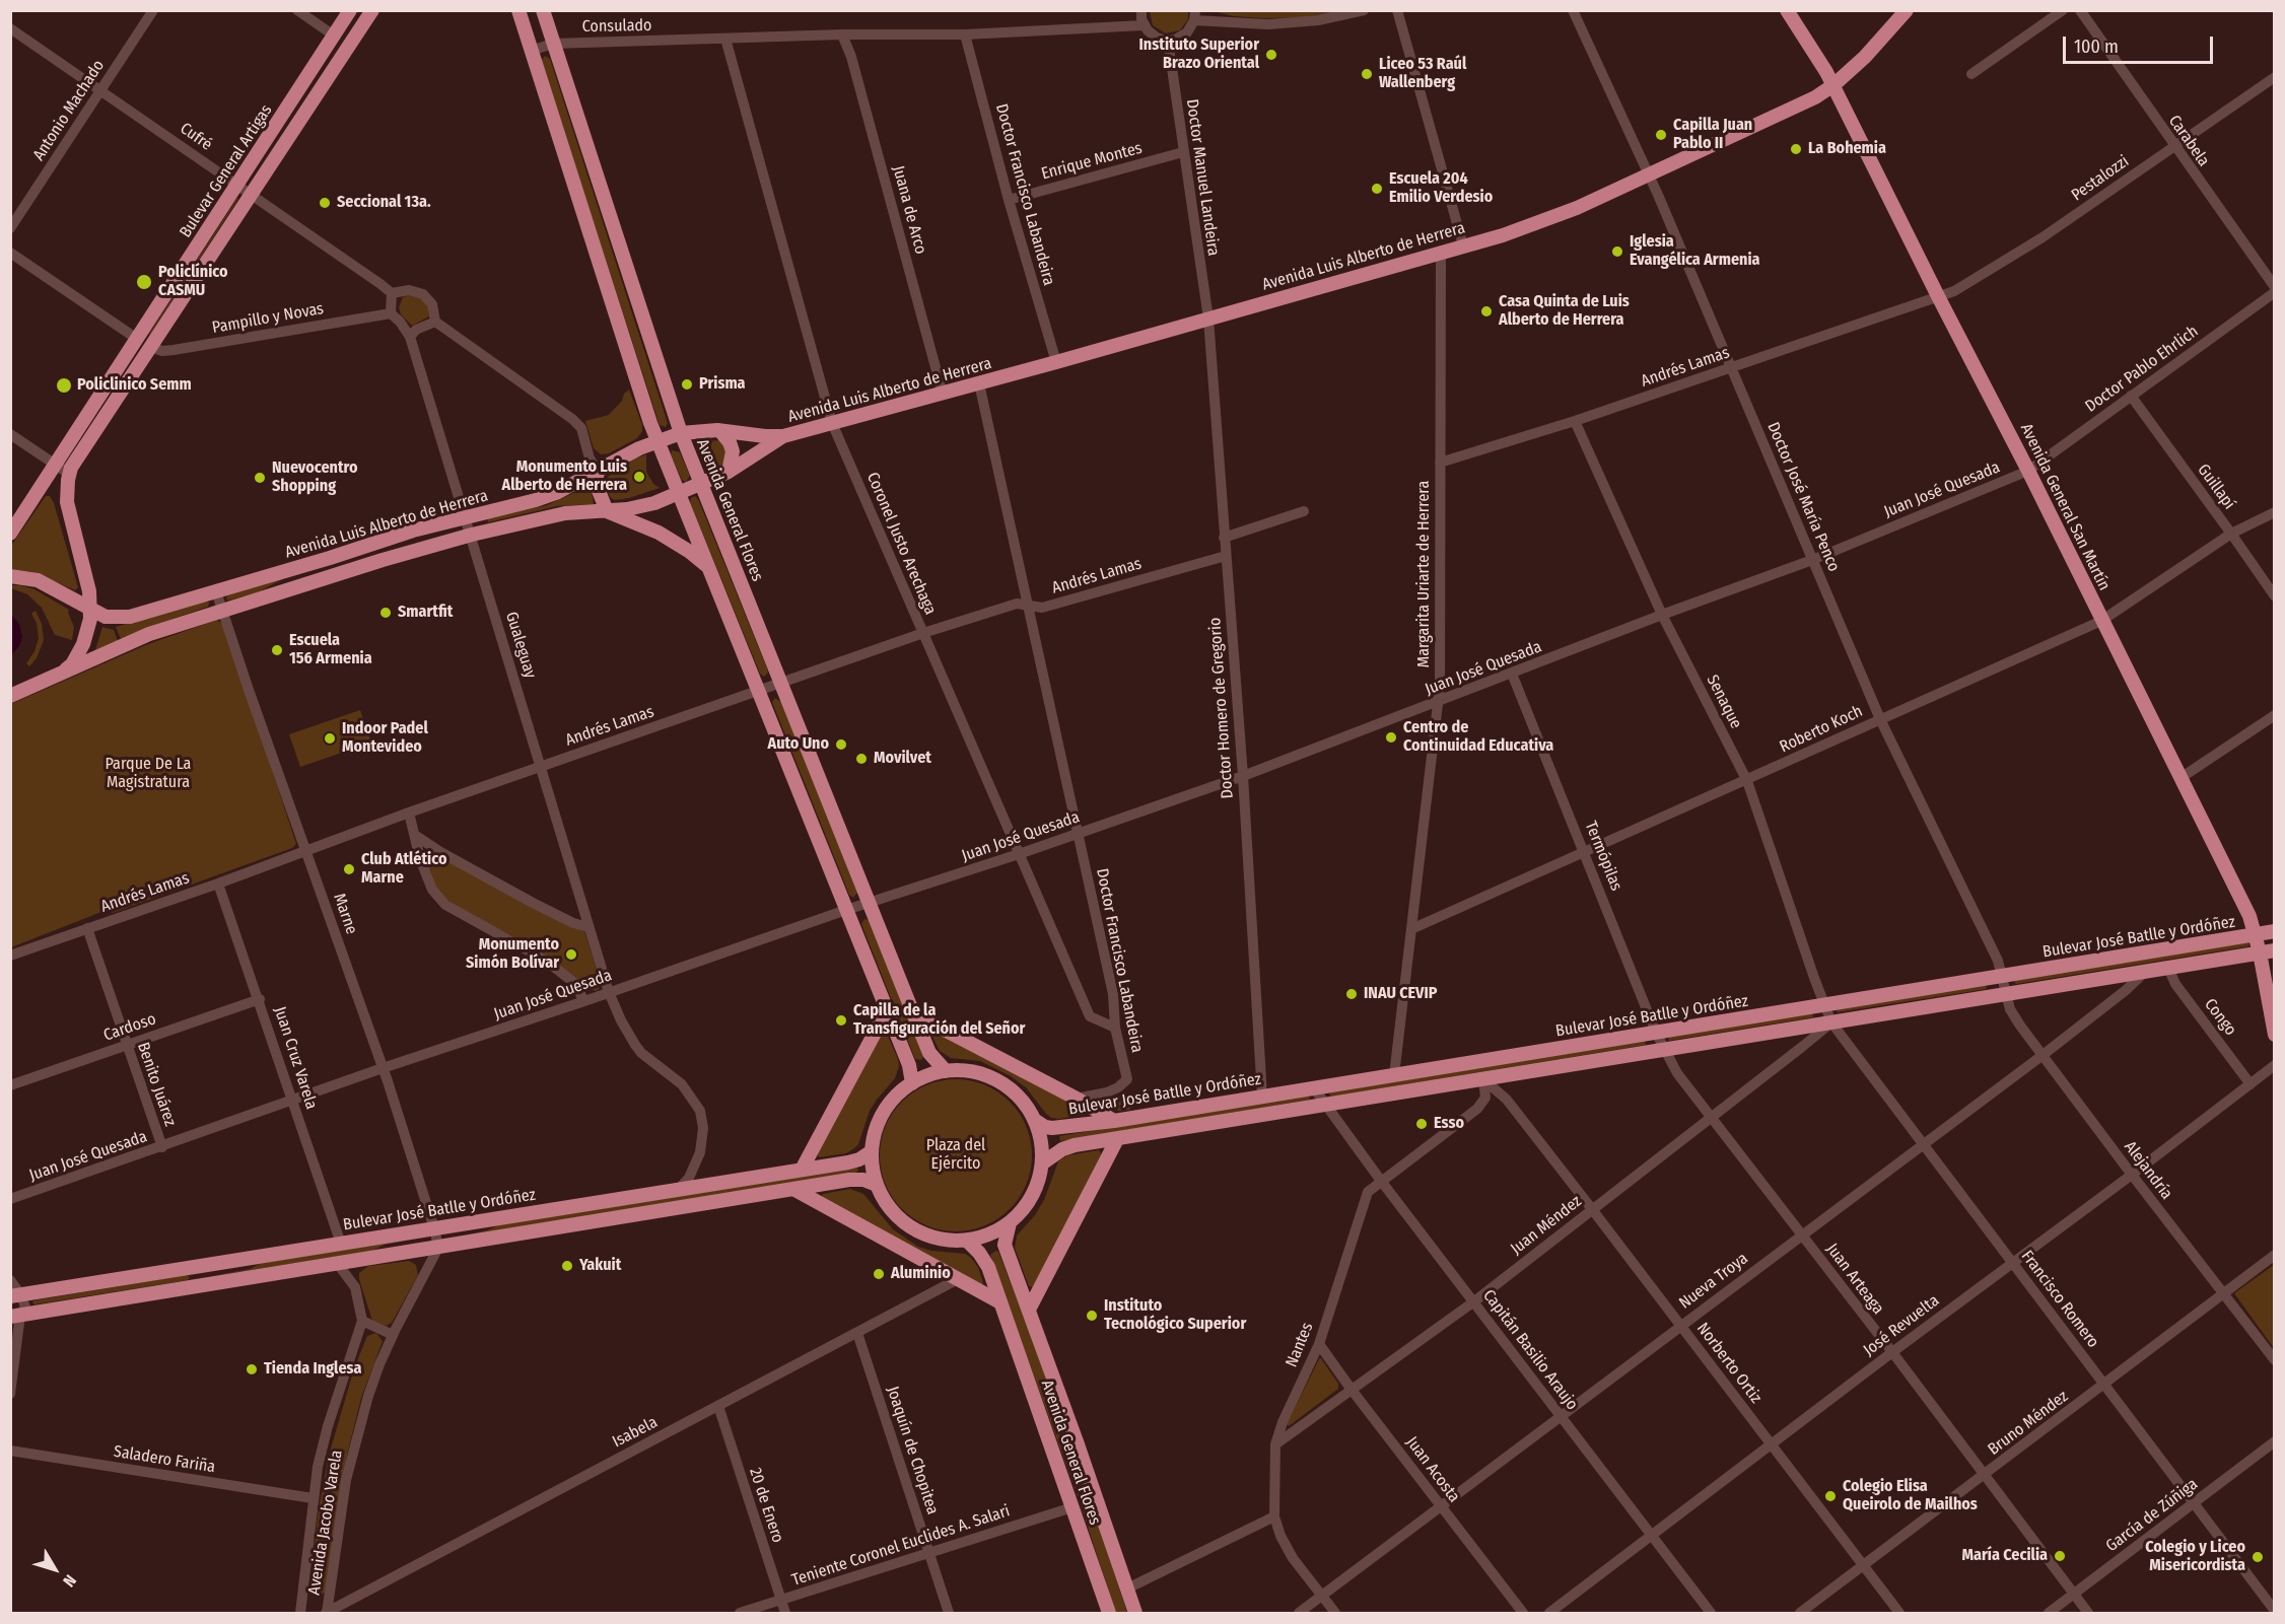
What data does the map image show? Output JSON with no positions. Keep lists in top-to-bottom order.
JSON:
{
  "streets": {
    "main road": [
      "Bulevar General Artigas",
      "Avenida Luis Alberto de Herrera",
      "Avenida General San Martín",
      "Avenida General Flores",
      "Bulevar José Batlle y Ordóñez"
    ],
    "street": [
      "Consulado",
      "Antonio Machado",
      "Cufré",
      "Carabela",
      "Enrique Montes",
      "Doctor Manuel Landeira",
      "Pestalozzi",
      "Doctor Francisco Labandeira",
      "Juana de Arco",
      "Pampillo y Novas",
      "Andrés Lamas",
      "Doctor Pablo Ehrlich",
      "Guillapí",
      "Juan José Quesada",
      "Doctor José María Penco",
      "Coronel Justo Arechaga",
      "Margarita Uriarte de Herrera",
      "Gualeguay",
      "Senaque",
      "Doctor Homero de Gregorio",
      "Roberto Koch",
      "Termópilas",
      "Marne",
      "Congo",
      "Cardoso",
      "Juan Cruz Varela",
      "Benito Juárez",
      "Alejandría",
      "Juan Méndez",
      "Juan Arteaga",
      "Nueva Troya",
      "Francisco Romero",
      "José Revuelta",
      "Nantes",
      "Capitán Basilio Araujo",
      "Norberto Ortiz",
      "Bruno Méndez",
      "Isabela",
      "Joaquín de Chopitea",
      "Saladero Fariña",
      "Juan Acosta",
      "20 de Enero",
      "García de Zúñiga",
      "Avenida Jacobo Varela",
      "Teniente Coronel Euclides A. Salari"
    ]
  },
  "crossings": [
    ["Consulado", "Doctor Francisco Labandeira"],
    ["Consulado", "Juana de Arco"],
    ["Consulado", "Avenida General Flores"],
    ["Consulado", "Coronel Justo Arechaga"],
    ["Antonio Machado", "Cufré"],
    ["Cufré", "Bulevar General Artigas"],
    ["Carabela", "Pestalozzi"],
    ["Enrique Montes", "Doctor Manuel Landeira"],
    ["Enrique Montes", "Doctor Francisco Labandeira"],
    ["Bulevar General Artigas", "Pampillo y Novas"],
    ["Doctor Manuel Landeira", "Avenida Luis Alberto de Herrera"],
    ["Doctor Manuel Landeira", "Doctor Homero de Gregorio"],
    ["Pestalozzi", "Andrés Lamas"],
    ["Pestalozzi", "Avenida General San Martín"],
    ["Doctor Francisco Labandeira", "Avenida Luis Alberto de Herrera"],
    ["Doctor Francisco Labandeira", "Andrés Lamas"],
    ["Doctor Francisco Labandeira", "Juan José Quesada"],
    ["Doctor Francisco Labandeira", "Coronel Justo Arechaga"],
    ["Juana de Arco", "Avenida Luis Alberto de Herrera"],
    ["Avenida Luis Alberto de Herrera", "Doctor José María Penco"],
    ["Avenida Luis Alberto de Herrera", "Avenida General San Martín"],
    ["Avenida Luis Alberto de Herrera", "Avenida General Flores"],
    ["Avenida Luis Alberto de Herrera", "Coronel Justo Arechaga"],
    ["Avenida Luis Alberto de Herrera", "Margarita Uriarte de Herrera"],
    ["Avenida Luis Alberto de Herrera", "Gualeguay"],
    ["Avenida Luis Alberto de Herrera", "Doctor Homero de Gregorio"],
    ["Avenida Luis Alberto de Herrera", "Marne"],
    ["Pampillo y Novas", "Gualeguay"],
    ["Andrés Lamas", "Doctor José María Penco"],
    ["Andrés Lamas", "Avenida General San Martín"],
    ["Andrés Lamas", "Avenida General Flores"],
    ["Andrés Lamas", "Coronel Justo Arechaga"],
    ["Andrés Lamas", "Margarita Uriarte de Herrera"],
    ["Andrés Lamas", "Gualeguay"],
    ["Andrés Lamas", "Senaque"],
    ["Andrés Lamas", "Doctor Homero de Gregorio"],
    ["Andrés Lamas", "Marne"],
    ["Andrés Lamas", "Juan Cruz Varela"],
    ["Andrés Lamas", "Benito Juárez"],
    ["Doctor Pablo Ehrlich", "Guillapí"],
    ["Doctor Pablo Ehrlich", "Juan José Quesada"],
    ["Doctor Pablo Ehrlich", "Avenida General San Martín"],
    ["Guillapí", "Roberto Koch"],
    ["Juan José Quesada", "Doctor José María Penco"],
    ["Juan José Quesada", "Avenida General San Martín"],
    ["Juan José Quesada", "Avenida General Flores"],
    ["Juan José Quesada", "Coronel Justo Arechaga"],
    ["Juan José Quesada", "Margarita Uriarte de Herrera"],
    ["Juan José Quesada", "Gualeguay"],
    ["Juan José Quesada", "Senaque"],
    ["Juan José Quesada", "Doctor Homero de Gregorio"],
    ["Juan José Quesada", "Termópilas"],
    ["Juan José Quesada", "Marne"],
    ["Juan José Quesada", "Juan Cruz Varela"],
    ["Juan José Quesada", "Benito Juárez"],
    ["Doctor José María Penco", "Roberto Koch"],
    ["Doctor José María Penco", "Bulevar José Batlle y Ordóñez"],
    ["Doctor José María Penco", "Alejandría"],
    ["Avenida General San Martín", "Roberto Koch"],
    ["Avenida General San Martín", "Bulevar José Batlle y Ordóñez"],
    ["Avenida General Flores", "Bulevar José Batlle y Ordóñez"],
    ["Avenida General Flores", "Teniente Coronel Euclides A. Salari"],
    ["Margarita Uriarte de Herrera", "Roberto Koch"],
    ["Margarita Uriarte de Herrera", "Bulevar José Batlle y Ordóñez"],
    ["Gualeguay", "Bulevar José Batlle y Ordóñez"],
    ["Senaque", "Roberto Koch"],
    ["Senaque", "Bulevar José Batlle y Ordóñez"],
    ["Senaque", "Francisco Romero"],
    ["Doctor Homero de Gregorio", "Bulevar José Batlle y Ordóñez"],
    ["Roberto Koch", "Termópilas"],
    ["Termópilas", "Bulevar José Batlle y Ordóñez"],
    ["Termópilas", "Juan Arteaga"],
    ["Marne", "Bulevar José Batlle y Ordóñez"],
    ["Marne", "Avenida Jacobo Varela"],
    ["Bulevar José Batlle y Ordóñez", "Congo"],
    ["Bulevar José Batlle y Ordóñez", "Juan Cruz Varela"],
    ["Bulevar José Batlle y Ordóñez", "Alejandría"],
    ["Bulevar José Batlle y Ordóñez", "Juan Méndez"],
    ["Bulevar José Batlle y Ordóñez", "Juan Arteaga"],
    ["Bulevar José Batlle y Ordóñez", "Nueva Troya"],
    ["Bulevar José Batlle y Ordóñez", "Francisco Romero"],
    ["Bulevar José Batlle y Ordóñez", "Nantes"],
    ["Bulevar José Batlle y Ordóñez", "Capitán Basilio Araujo"],
    ["Bulevar José Batlle y Ordóñez", "Norberto Ortiz"],
    ["Congo", "José Revuelta"],
    ["Cardoso", "Juan Cruz Varela"],
    ["Cardoso", "Benito Juárez"],
    ["Alejandría", "Nueva Troya"],
    ["Alejandría", "José Revuelta"],
    ["Alejandría", "Bruno Méndez"],
    ["Juan Méndez", "Juan Arteaga"],
    ["Juan Méndez", "Francisco Romero"],
    ["Juan Méndez", "Nantes"],
    ["Juan Méndez", "Capitán Basilio Araujo"],
    ["Juan Méndez", "Norberto Ortiz"],
    ["Juan Méndez", "Juan Acosta"],
    ["Juan Arteaga", "Nueva Troya"],
    ["Juan Arteaga", "José Revuelta"],
    ["Juan Arteaga", "Bruno Méndez"],
    ["Juan Arteaga", "García de Zúñiga"],
    ["Nueva Troya", "Francisco Romero"],
    ["Nueva Troya", "Capitán Basilio Araujo"],
    ["Nueva Troya", "Norberto Ortiz"],
    ["Nueva Troya", "Juan Acosta"],
    ["Francisco Romero", "José Revuelta"],
    ["Francisco Romero", "Bruno Méndez"],
    ["Francisco Romero", "García de Zúñiga"],
    ["José Revuelta", "Capitán Basilio Araujo"],
    ["José Revuelta", "Norberto Ortiz"],
    ["Nantes", "Capitán Basilio Araujo"],
    ["Nantes", "Norberto Ortiz"],
    ["Nantes", "Juan Acosta"],
    ["Norberto Ortiz", "Bruno Méndez"],
    ["Isabela", "Joaquín de Chopitea"],
    ["Isabela", "20 de Enero"],
    ["Isabela", "Avenida Jacobo Varela"],
    ["Joaquín de Chopitea", "Teniente Coronel Euclides A. Salari"],
    ["Saladero Fariña", "Avenida Jacobo Varela"],
    ["20 de Enero", "Teniente Coronel Euclides A. Salari"]
  ],
  "parks": ["Parque De La Magistratura", "Plaza del Ejército"],
  "places": [
    "Instituto Superior Brazo Oriental",
    "Liceo 53 Raúl Wallenberg",
    "Capilla Juan Pablo II",
    "La Bohemia",
    "Escuela 204 Emilio Verdesio",
    "Seccional 13a.",
    "Iglesia Evangélica Armenia",
    "Policlínico CASMU",
    "Casa Quinta de Luis Alberto de Herrera",
    "Prisma",
    "Policlinico Semm",
    "Monumento Luis Alberto de Herrera",
    "Nuevocentro Shopping",
    "Smartfit",
    "Escuela 156 Armenia",
    "Centro de Continuidad Educativa",
    "Indoor Padel Montevideo",
    "Auto Uno",
    "Movilvet",
    "Club Atlético Marne",
    "Monumento Simón Bolívar",
    "INAU CEVIP",
    "Capilla de la Transfiguración del Señor",
    "Esso",
    "Yakuit",
    "Aluminio",
    "Instituto Tecnológico Superior",
    "Tienda Inglesa",
    "Colegio Elisa Queirolo de Mailhos",
    "María Cecilia",
    "Colegio y Liceo Misericordista"
  ],
  "scale_bar": "100 m",
  "north": "bottom right"
}
